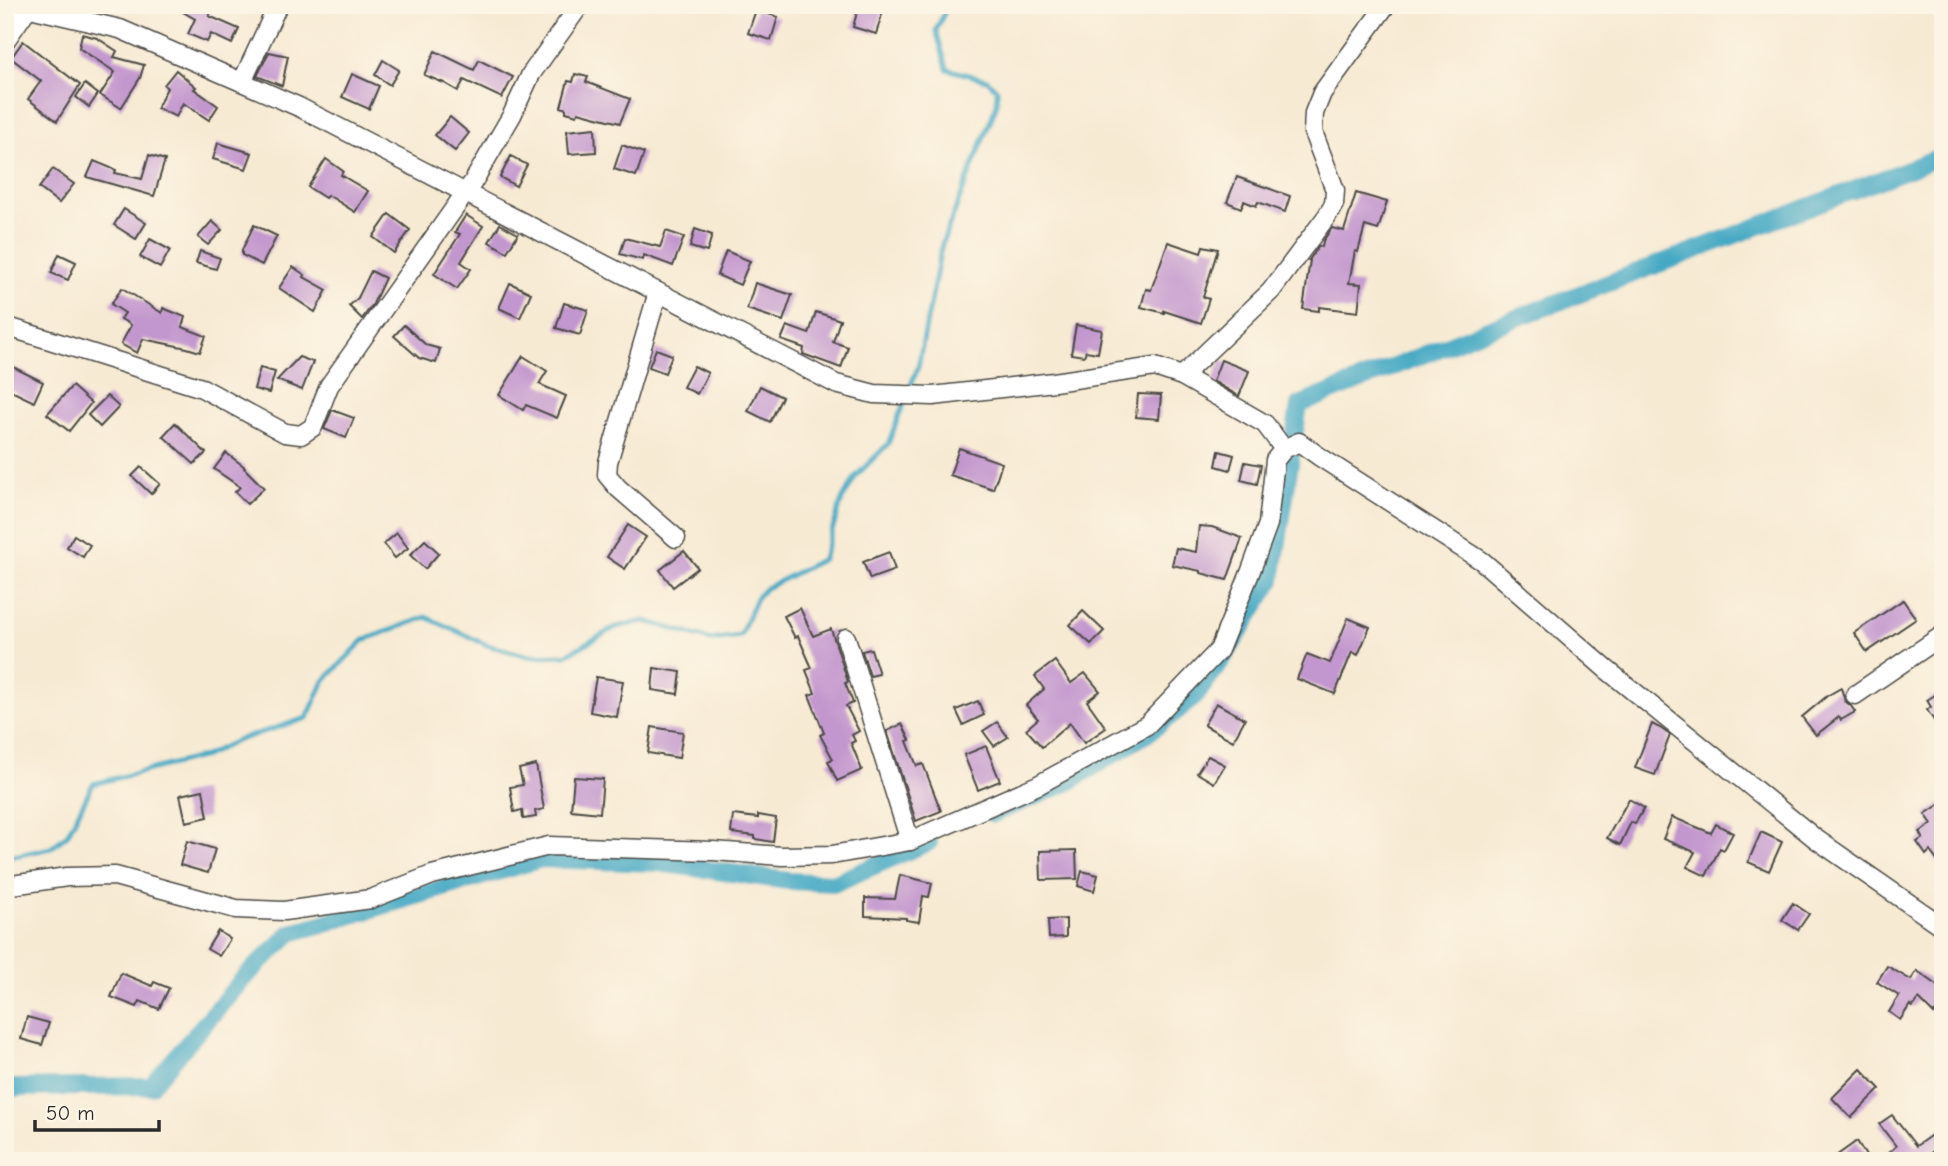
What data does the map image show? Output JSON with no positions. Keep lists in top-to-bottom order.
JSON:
{
  "scale_bar": "50 m"
}
